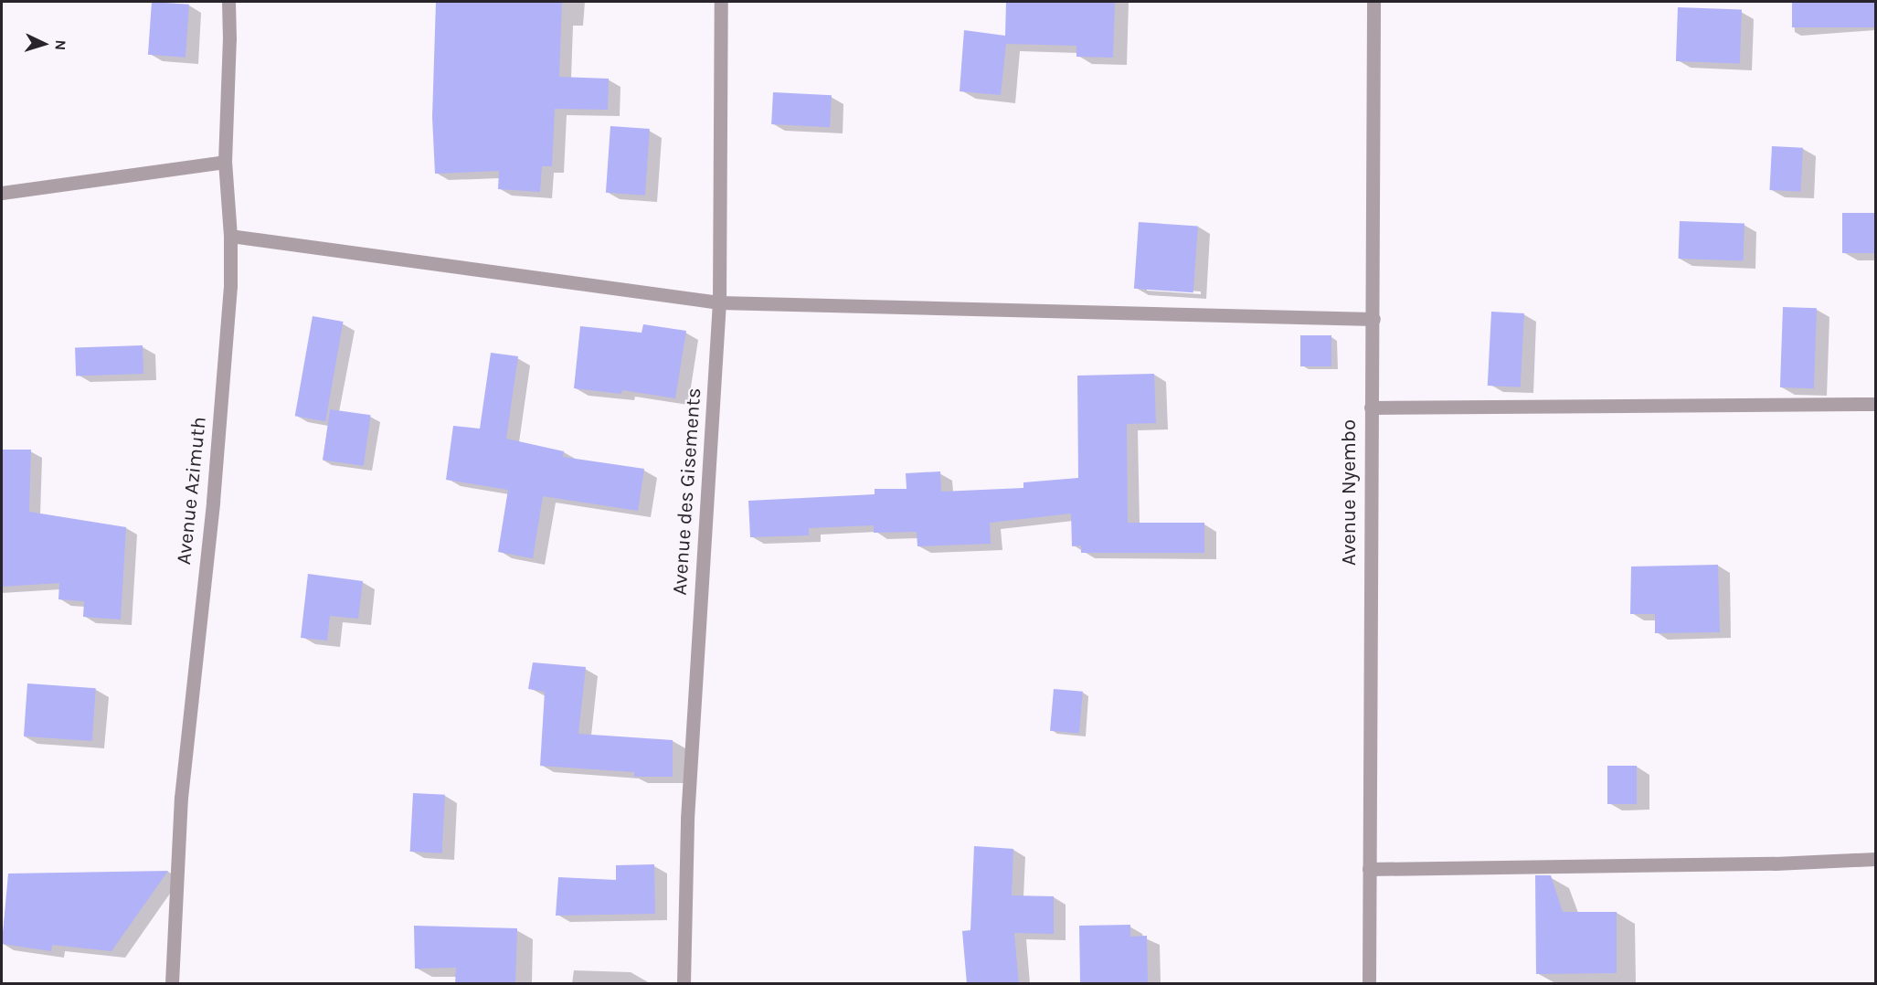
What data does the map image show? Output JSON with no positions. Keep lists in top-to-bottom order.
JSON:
{
  "streets": {
    "street": ["Avenue Azimuth", "Avenue des Gisements", "Avenue Nyembo"]
  },
  "north": "right"
}
